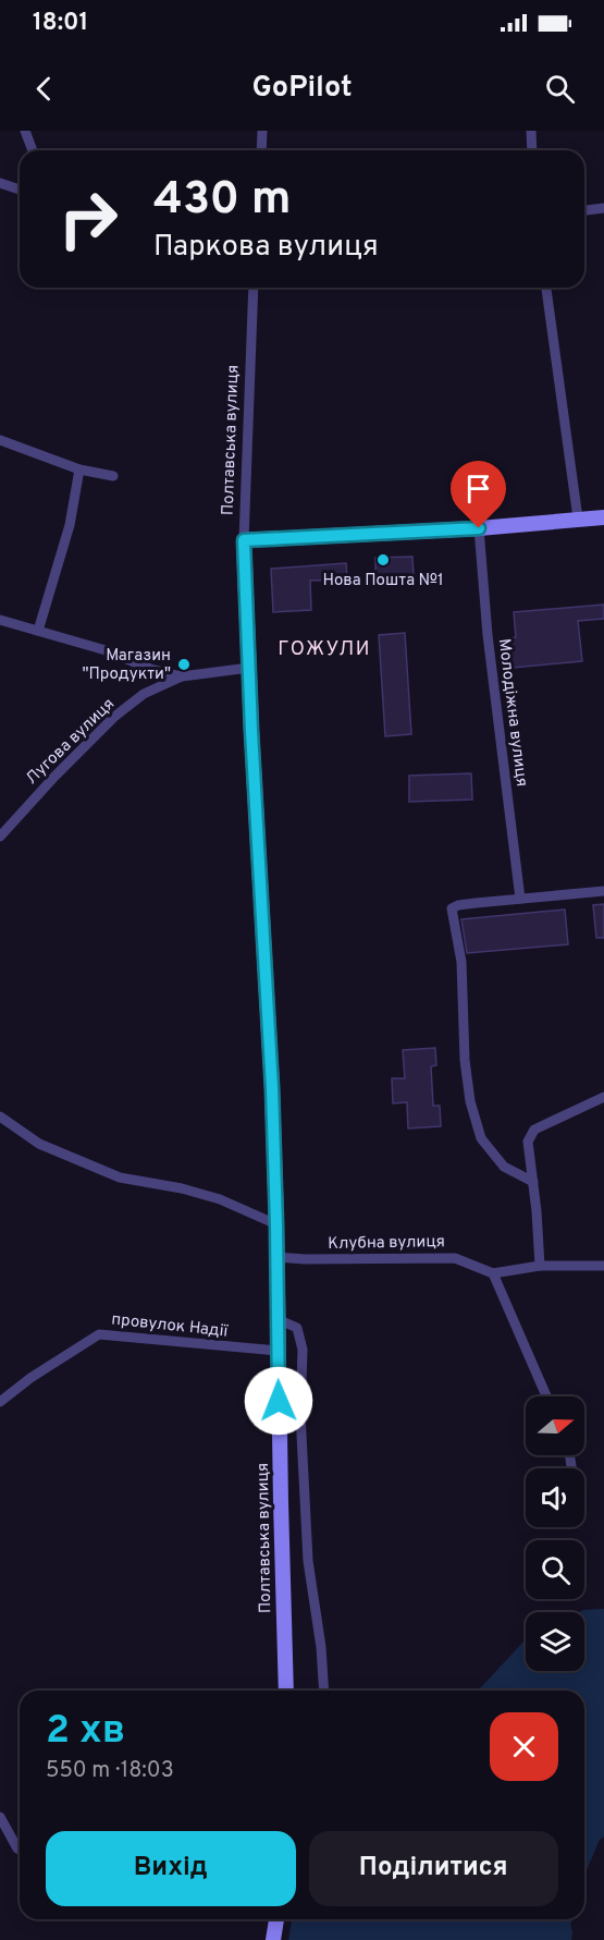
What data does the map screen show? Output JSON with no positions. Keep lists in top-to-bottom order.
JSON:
{
  "streets": {
    "street": [
      "Полтавська вулиця",
      "Молодіжна вулиця",
      "Лугова вулиця",
      "Клубна вулиця",
      "провулок Надії"
    ]
  },
  "crossings": [
    ["Полтавська вулиця", "Лугова вулиця"],
    ["Полтавська вулиця", "Клубна вулиця"],
    ["Полтавська вулиця", "провулок Надії"]
  ],
  "districts": ["ГОЖУЛИ"],
  "places": ["Нова Пошта №1", "Магазин \"Продукти\""],
  "north": "right",
  "page": {
    "status": "18:01",
    "header": "GoPilot",
    "turn": ["430 m", "Паркова вулиця"],
    "heading": ["2 хв", "550 m · 18:03"],
    "buttons": ["Вихід", "Поділитися"]
  }
}
